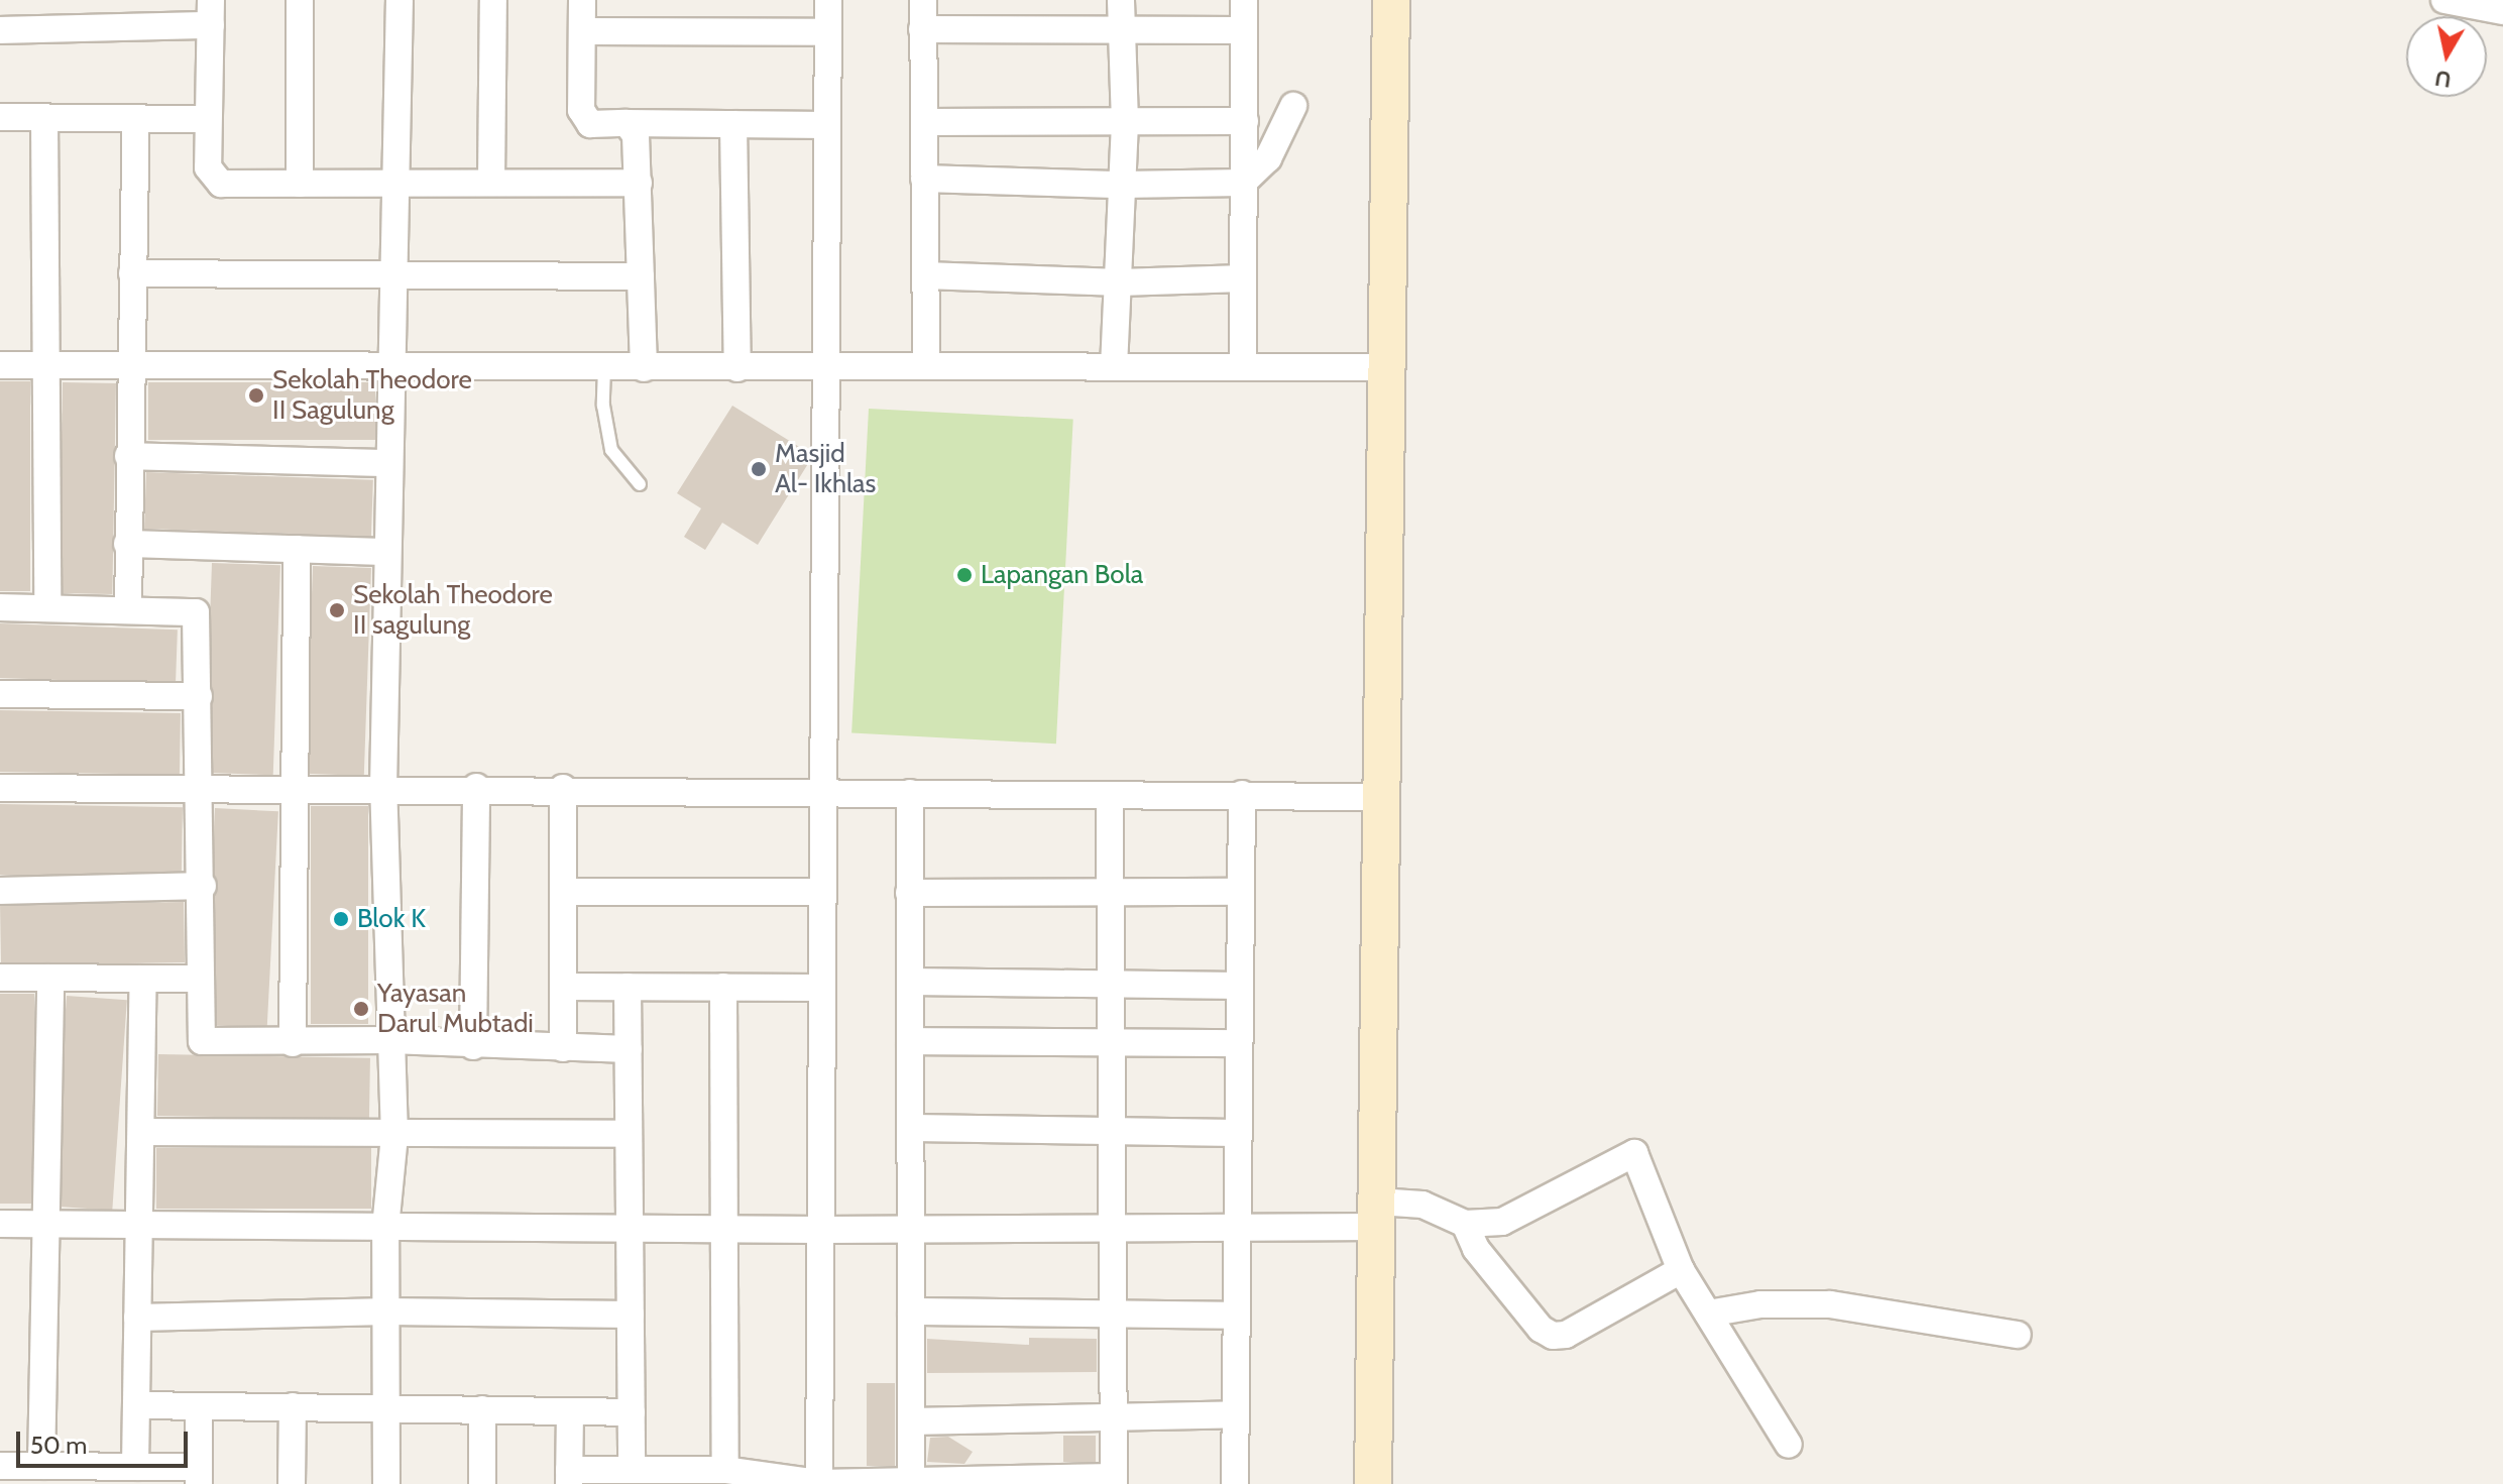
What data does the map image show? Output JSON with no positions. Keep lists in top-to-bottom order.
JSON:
{
  "places": [
    "Sekolah Theodore II Sagulung",
    "Masjid Al- Ikhlas",
    "Lapangan Bola",
    "Sekolah Theodore II sagulung",
    "Blok K",
    "Yayasan Darul Mubtadi"
  ],
  "scale_bar": "50 m",
  "north": "bottom"
}
